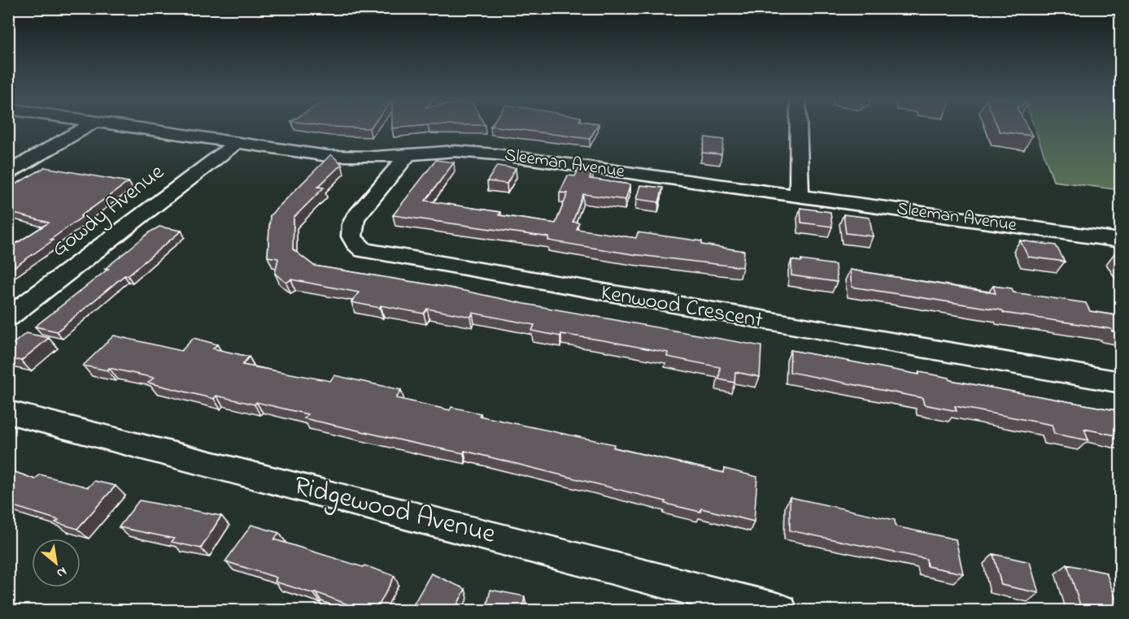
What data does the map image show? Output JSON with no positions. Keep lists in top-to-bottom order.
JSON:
{
  "streets": {
    "street": [
      "Sleeman Avenue",
      "Gowdy Avenue",
      "Kenwood Crescent",
      "Ridgewood Avenue"
    ]
  },
  "crossings": [
    ["Sleeman Avenue", "Gowdy Avenue"],
    ["Sleeman Avenue", "Kenwood Crescent"]
  ],
  "north": "bottom right"
}
